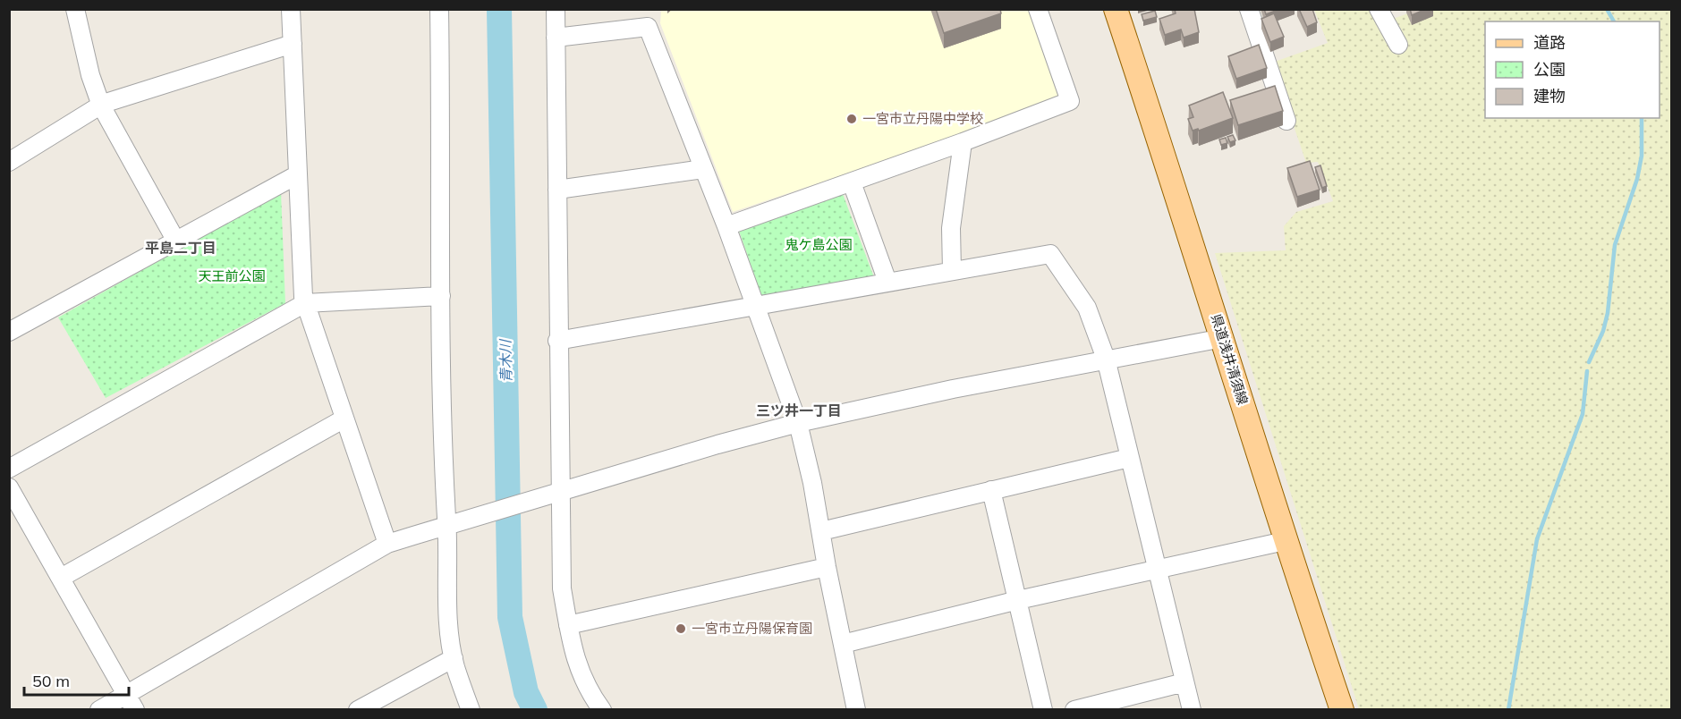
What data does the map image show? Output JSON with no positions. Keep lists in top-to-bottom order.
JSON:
{
  "streets": {
    "main road": ["県道浅井清須線"]
  },
  "districts": ["平島二丁目", "三ツ井一丁目"],
  "water": ["青木川"],
  "parks": ["鬼ケ島公園", "天王前公園"],
  "places": ["一宮市立丹陽中学校", "一宮市立丹陽保育園"],
  "legend": ["道路", "公園", "建物"],
  "scale_bar": "50 m"
}
